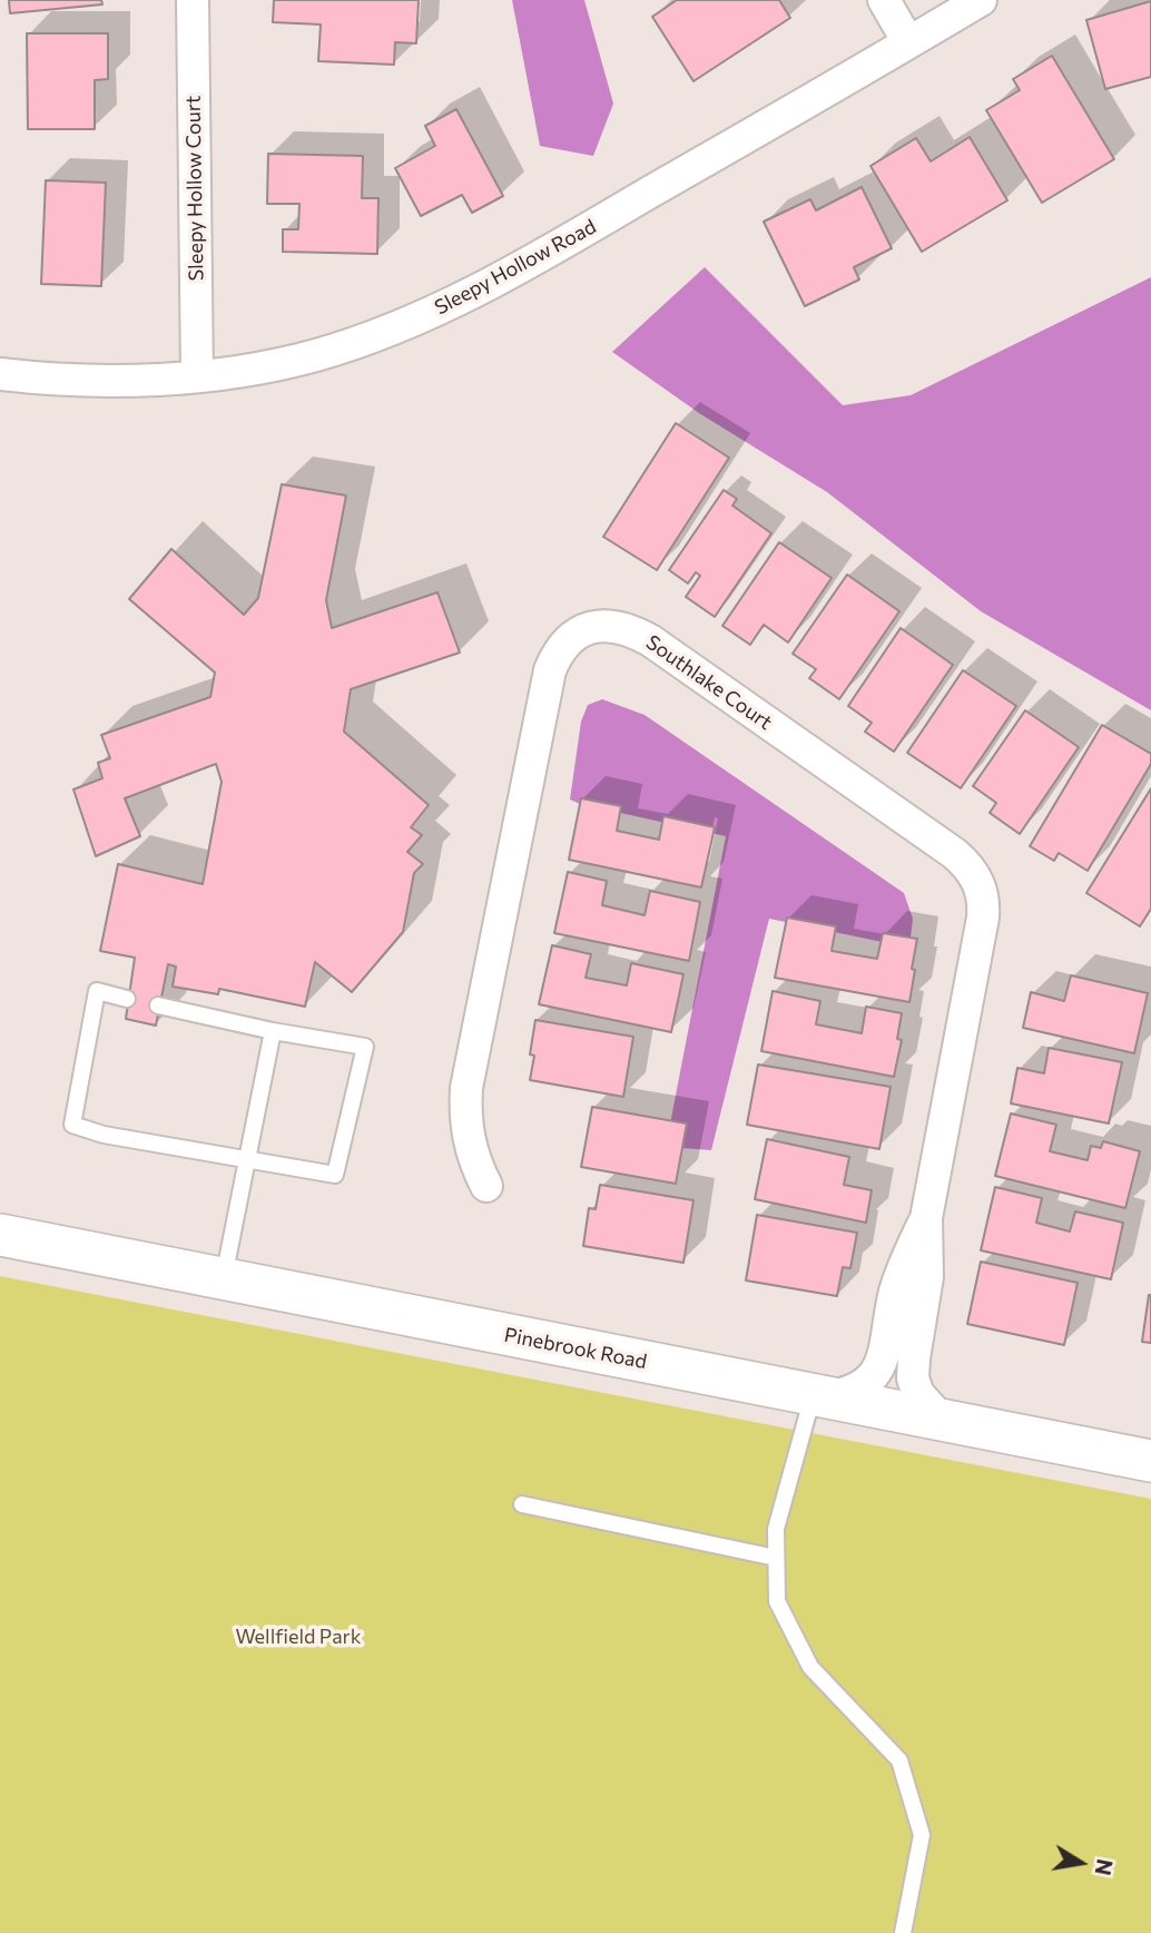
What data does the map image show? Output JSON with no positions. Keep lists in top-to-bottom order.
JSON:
{
  "streets": {
    "street": [
      "Sleepy Hollow Court",
      "Sleepy Hollow Road",
      "Southlake Court",
      "Pinebrook Road"
    ]
  },
  "crossings": [
    ["Sleepy Hollow Court", "Sleepy Hollow Road"],
    ["Southlake Court", "Pinebrook Road"]
  ],
  "parks": ["Wellfield Park"],
  "north": "right"
}
